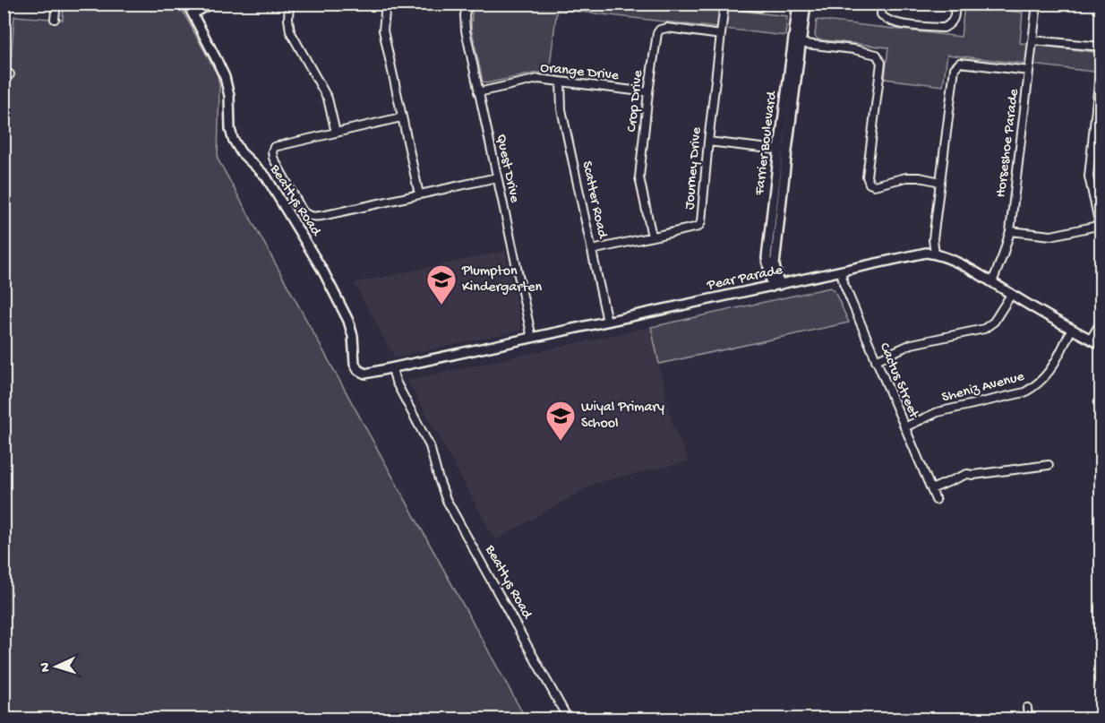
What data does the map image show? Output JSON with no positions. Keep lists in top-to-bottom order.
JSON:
{
  "streets": {
    "street": [
      "Orange Drive",
      "Crop Drive",
      "Farrier Boulevard",
      "Horseshoe Parade",
      "Quest Drive",
      "Journey Drive",
      "Scatter Road",
      "Beattys Road",
      "Pear Parade",
      "Cactus Street",
      "Sheniz Avenue"
    ]
  },
  "crossings": [
    ["Orange Drive", "Crop Drive"],
    ["Orange Drive", "Quest Drive"],
    ["Orange Drive", "Scatter Road"],
    ["Crop Drive", "Journey Drive"],
    ["Farrier Boulevard", "Pear Parade"],
    ["Horseshoe Parade", "Pear Parade"],
    ["Quest Drive", "Pear Parade"],
    ["Journey Drive", "Scatter Road"],
    ["Scatter Road", "Pear Parade"],
    ["Beattys Road", "Pear Parade"],
    ["Pear Parade", "Cactus Street"],
    ["Pear Parade", "Sheniz Avenue"],
    ["Cactus Street", "Sheniz Avenue"]
  ],
  "places": {
    "school or university": ["Plumpton Kindergarten", "Wiyal Primary School"]
  },
  "north": "left"
}
